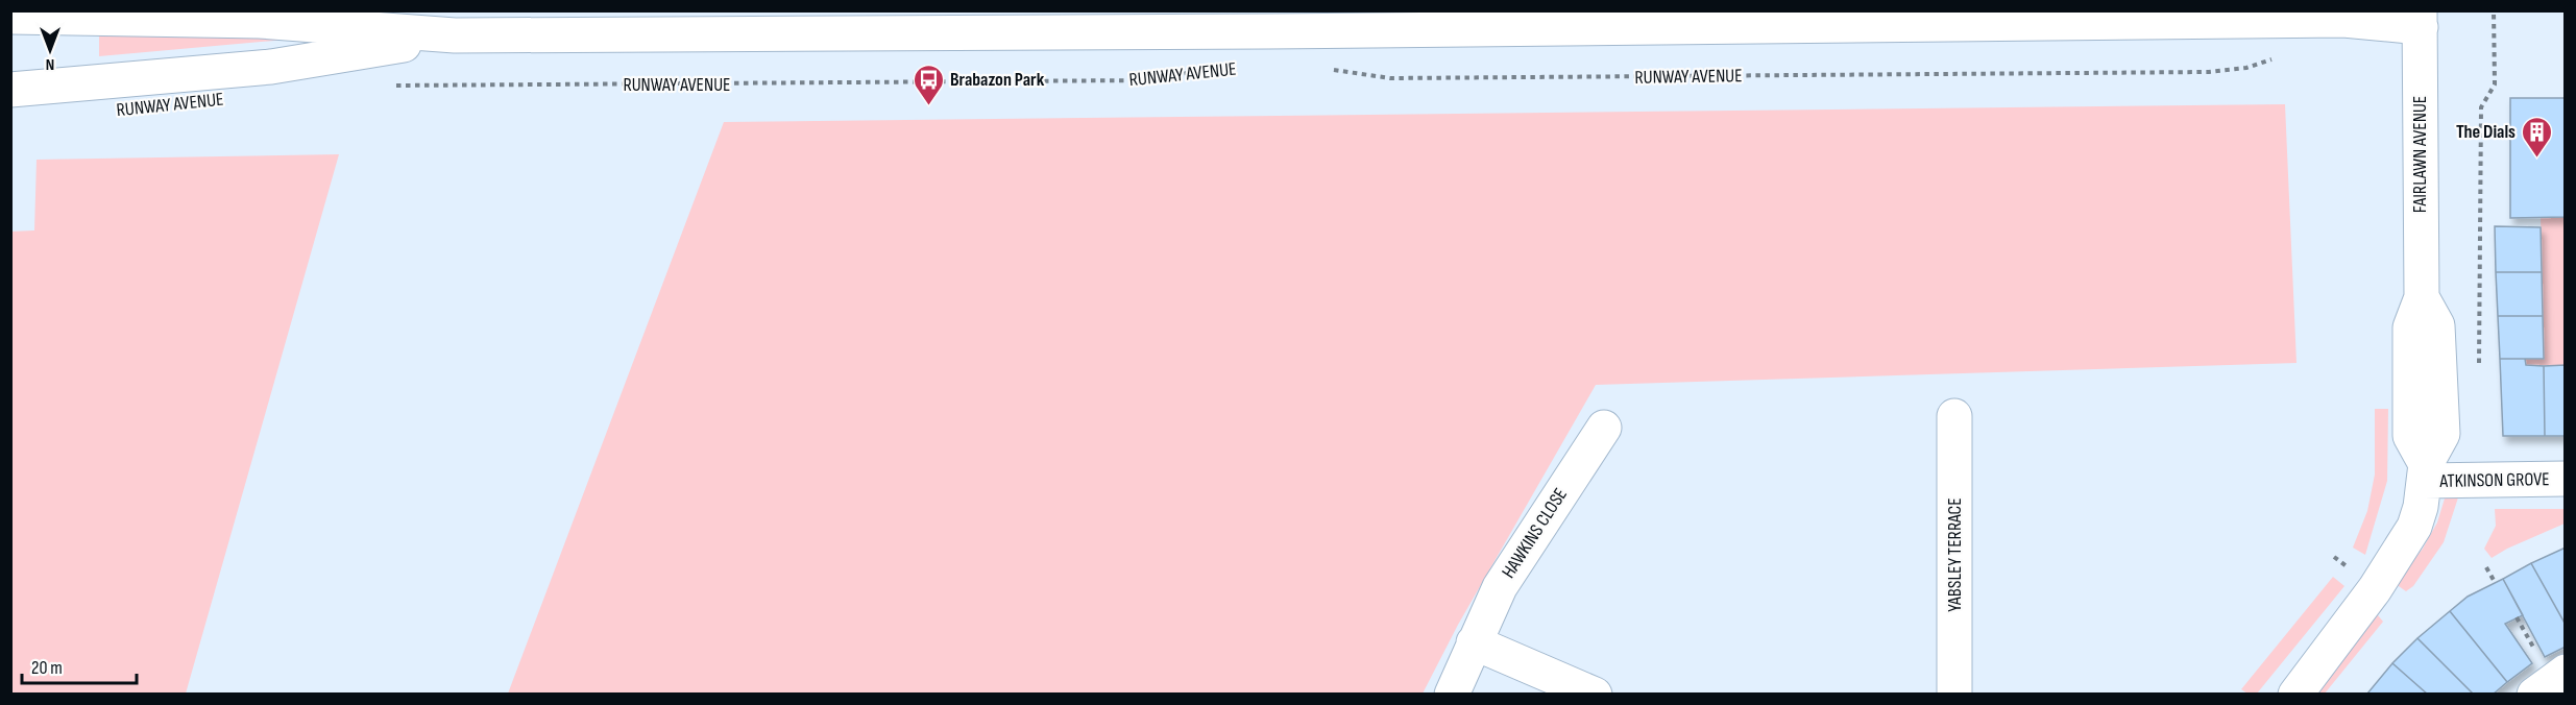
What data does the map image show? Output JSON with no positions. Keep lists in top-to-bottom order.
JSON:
{
  "streets": {
    "street": [
      "RUNWAY AVENUE",
      "FAIRLAWN AVENUE",
      "ATKINSON GROVE",
      "HAWKINS CLOSE",
      "YABSLEY TERRACE"
    ]
  },
  "crossings": [
    ["RUNWAY AVENUE", "FAIRLAWN AVENUE"],
    ["FAIRLAWN AVENUE", "ATKINSON GROVE"]
  ],
  "places": {
    "bus stop": ["Brabazon Park"],
    "building": ["The Dials"]
  },
  "scale_bar": "20 m",
  "north": "bottom"
}
